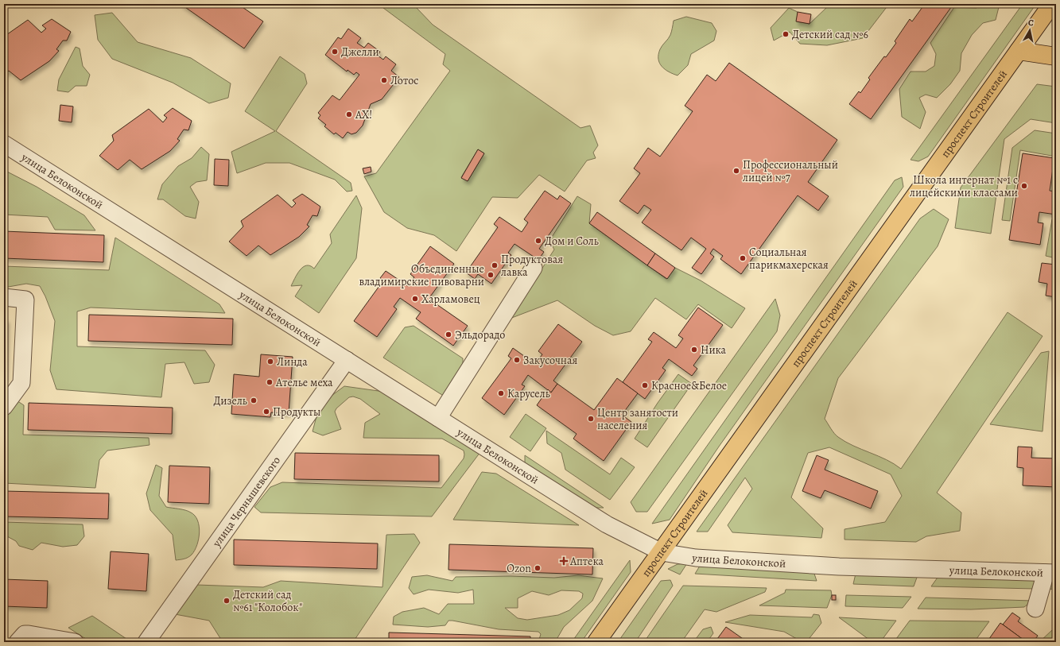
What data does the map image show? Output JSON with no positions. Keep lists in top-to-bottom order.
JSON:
{
  "streets": {
    "main road": ["проспект Строителей"],
    "street": ["улица Белоконской", "улица Чернышевского"]
  },
  "crossings": [
    ["проспект Строителей", "улица Белоконской"],
    ["улица Белоконской", "улица Чернышевского"]
  ],
  "places": {
    "other": [
      "Детский сад №6",
      "Джелли",
      "Лотос",
      "АХ!",
      "Профессиональный лицей №7",
      "Школа интернат №1 с лицейскими классами",
      "Дом и Соль",
      "Социальная парикмахерская",
      "Продуктовая лавка",
      "Объединенные владимирские пивоварни",
      "Харламовец",
      "Эльдорадо",
      "Ника",
      "Закусочная",
      "Линда",
      "Ателье меха",
      "Красное&Белое",
      "Карусель",
      "Дизель",
      "Продукты",
      "Центр занятости населения",
      "Ozon",
      "Детский сад №61 \"Колобок\""
    ],
    "health": ["Аптека"]
  },
  "north": "top"
}
